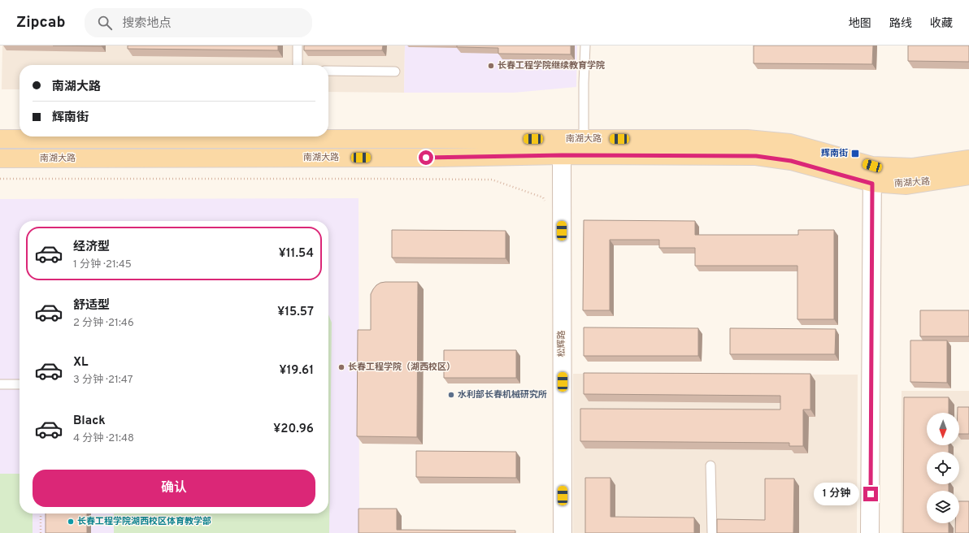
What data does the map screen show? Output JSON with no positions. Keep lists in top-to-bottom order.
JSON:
{
  "streets": {
    "main road": ["南湖大路"],
    "street": ["松辉路"]
  },
  "crossings": [
    ["南湖大路", "松辉路"]
  ],
  "places": {
    "other": [
      "长春工程学院继续教育学院",
      "长春工程学院（湖西校区）",
      "水利部长春机械研究所",
      "长春工程学院湖西校区体育教学部"
    ],
    "transit": ["辉南街"]
  },
  "north": "bottom",
  "page": {
    "header": "Zipcab",
    "search": "搜索地点",
    "nav": ["地图", "路线", "收藏"],
    "banner": ["南湖大路", "辉南街"],
    "list": [
      {
        "name": "经济型",
        "note": "1 分钟 · 21:45",
        "value": "¥11.54"
      },
      {
        "name": "舒适型",
        "note": "2 分钟 · 21:46",
        "value": "¥15.57"
      },
      {
        "name": "XL",
        "note": "3 分钟 · 21:47",
        "value": "¥19.61"
      },
      {
        "name": "Black",
        "note": "4 分钟 · 21:48",
        "value": "¥20.96"
      }
    ],
    "buttons": "确认",
    "bubble": "1 分钟"
  }
}
